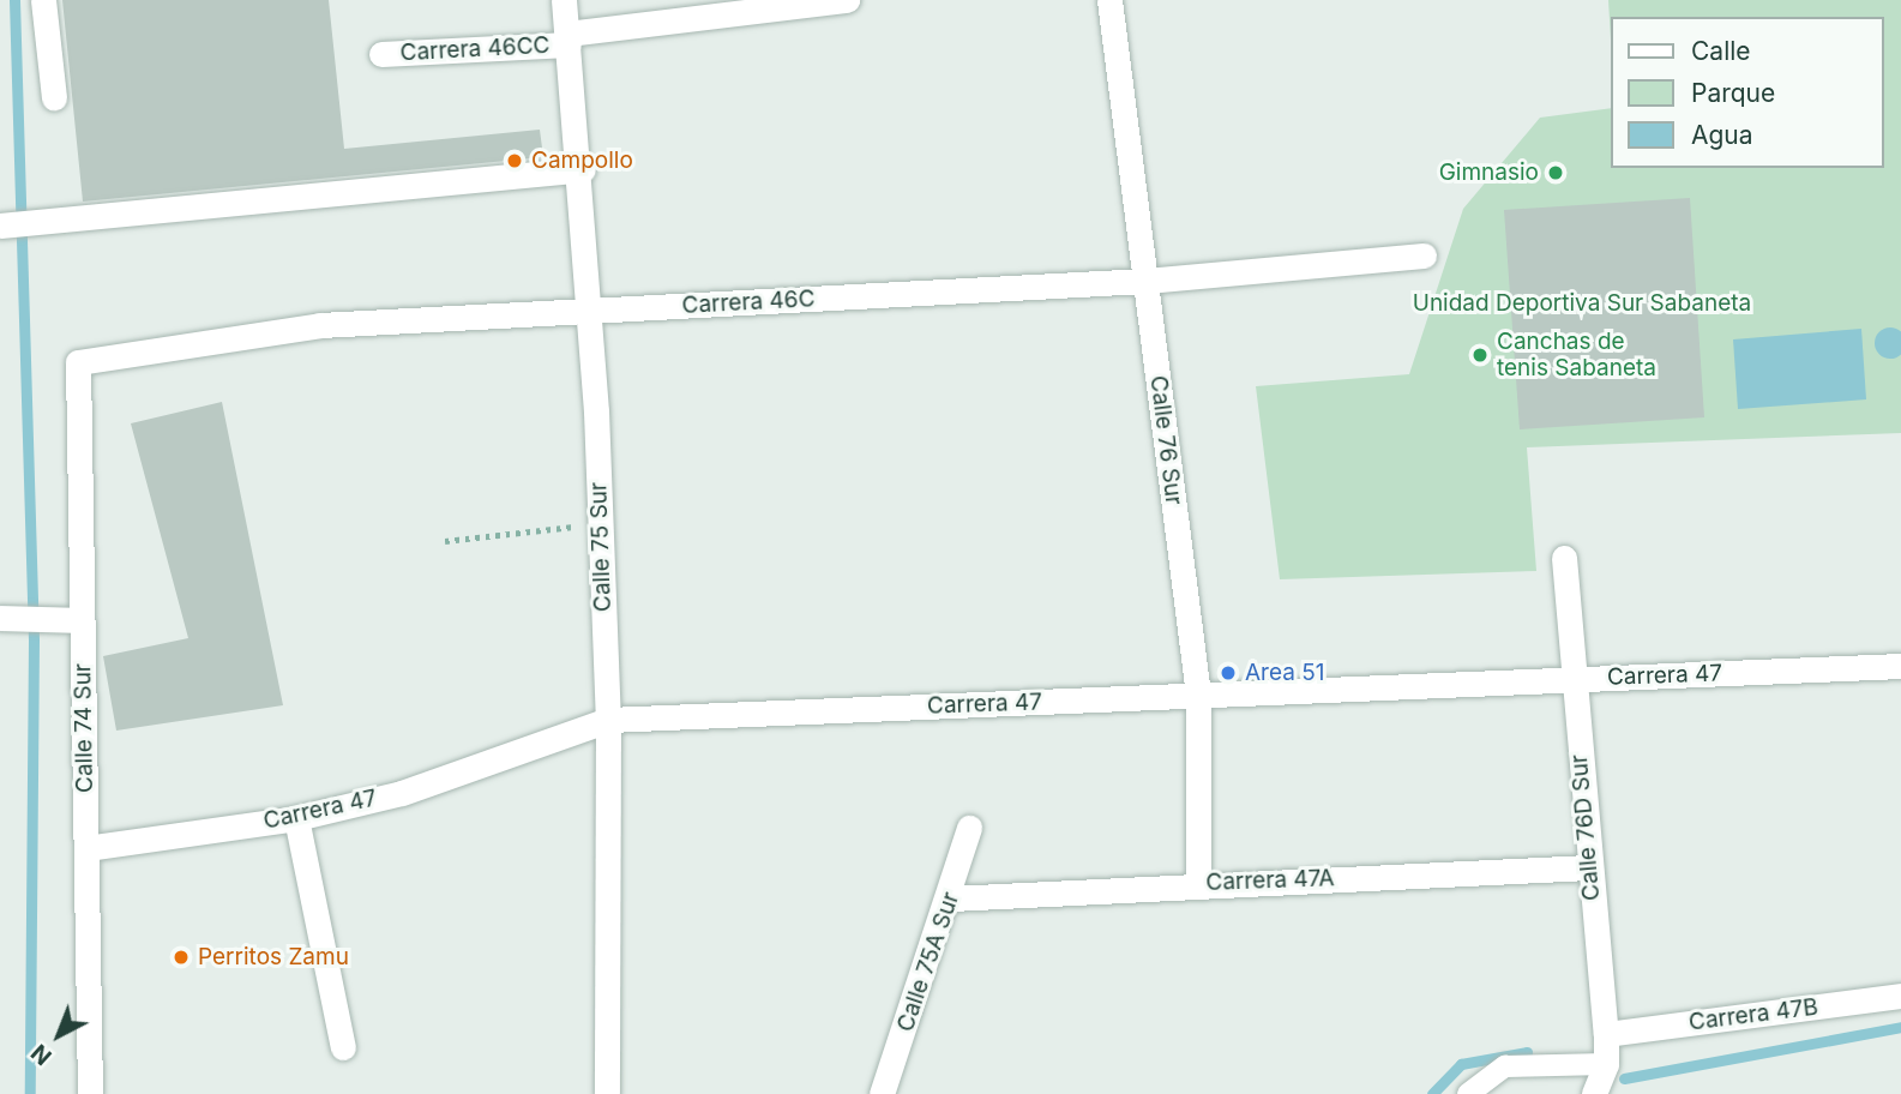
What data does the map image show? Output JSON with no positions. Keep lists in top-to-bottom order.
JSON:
{
  "streets": {
    "street": [
      "Carrera 46CC",
      "Carrera 46C",
      "Calle 76 Sur",
      "Calle 75 Sur",
      "Carrera 47",
      "Calle 74 Sur",
      "Calle 76D Sur",
      "Carrera 47A",
      "Calle 75A Sur",
      "Carrera 47B"
    ]
  },
  "crossings": [
    ["Carrera 46CC", "Calle 75 Sur"],
    ["Carrera 46C", "Calle 76 Sur"],
    ["Carrera 46C", "Calle 75 Sur"],
    ["Carrera 46C", "Calle 74 Sur"],
    ["Calle 76 Sur", "Carrera 47"],
    ["Calle 76 Sur", "Carrera 47A"],
    ["Calle 75 Sur", "Carrera 47"],
    ["Carrera 47", "Calle 74 Sur"],
    ["Carrera 47", "Calle 76D Sur"],
    ["Calle 76D Sur", "Carrera 47A"],
    ["Calle 76D Sur", "Carrera 47B"],
    ["Carrera 47A", "Calle 75A Sur"]
  ],
  "parks": ["Unidad Deportiva Sur Sabaneta"],
  "places": [
    "Campollo",
    "Gimnasio",
    "Canchas de tenis Sabaneta",
    "Area 51",
    "Perritos Zamu"
  ],
  "legend": ["Calle", "Parque", "Agua"],
  "north": "bottom left"
}
